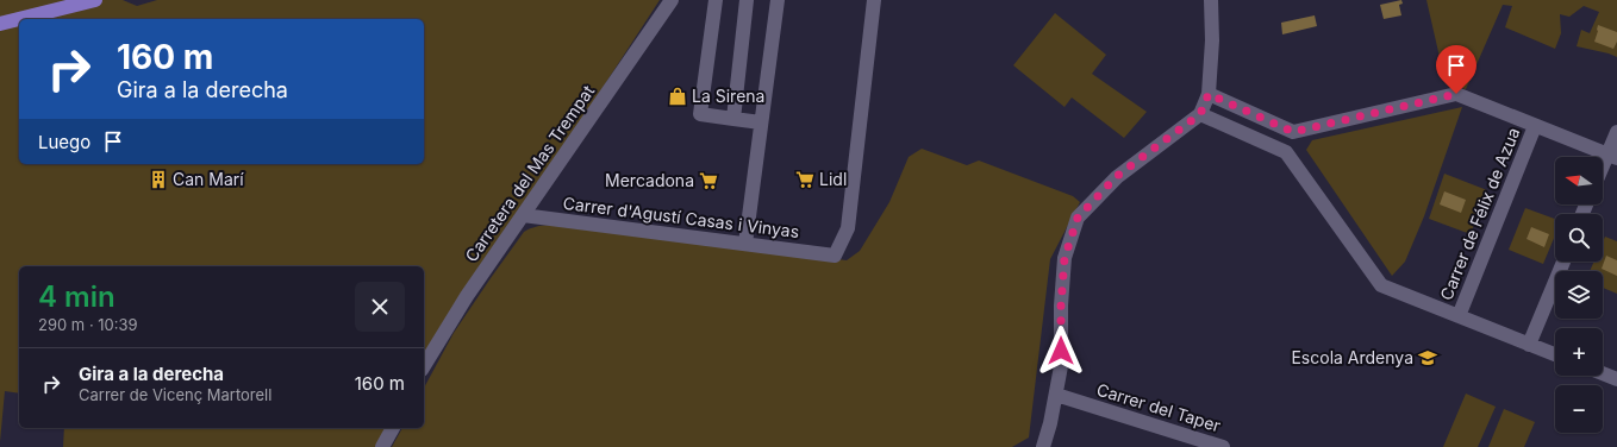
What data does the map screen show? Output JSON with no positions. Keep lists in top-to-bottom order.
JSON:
{
  "streets": {
    "street": [
      "Carretera del Mas Trempat",
      "Carrer de Félix de Azua",
      "Carrer d'Agustí Casas i Vinyas",
      "Carrer del Taper"
    ]
  },
  "crossings": [
    ["Carretera del Mas Trempat", "Carrer d'Agustí Casas i Vinyas"]
  ],
  "places": {
    "shop": ["La Sirena"],
    "building": ["Can Marí"],
    "supermarket": ["Lidl", "Mercadona"],
    "school or university": ["Escola Ardenya"]
  },
  "north": "left",
  "page": {
    "turn": ["160 m", "Gira a la derecha"],
    "then": "Luego",
    "map_buttons": ["+", "−"],
    "heading": ["4 min", "290 m · 10:39"],
    "list": [
      {
        "name": "Gira a la derecha",
        "note": "Carrer de Vicenç Martorell",
        "value": "160 m"
      }
    ]
  }
}
